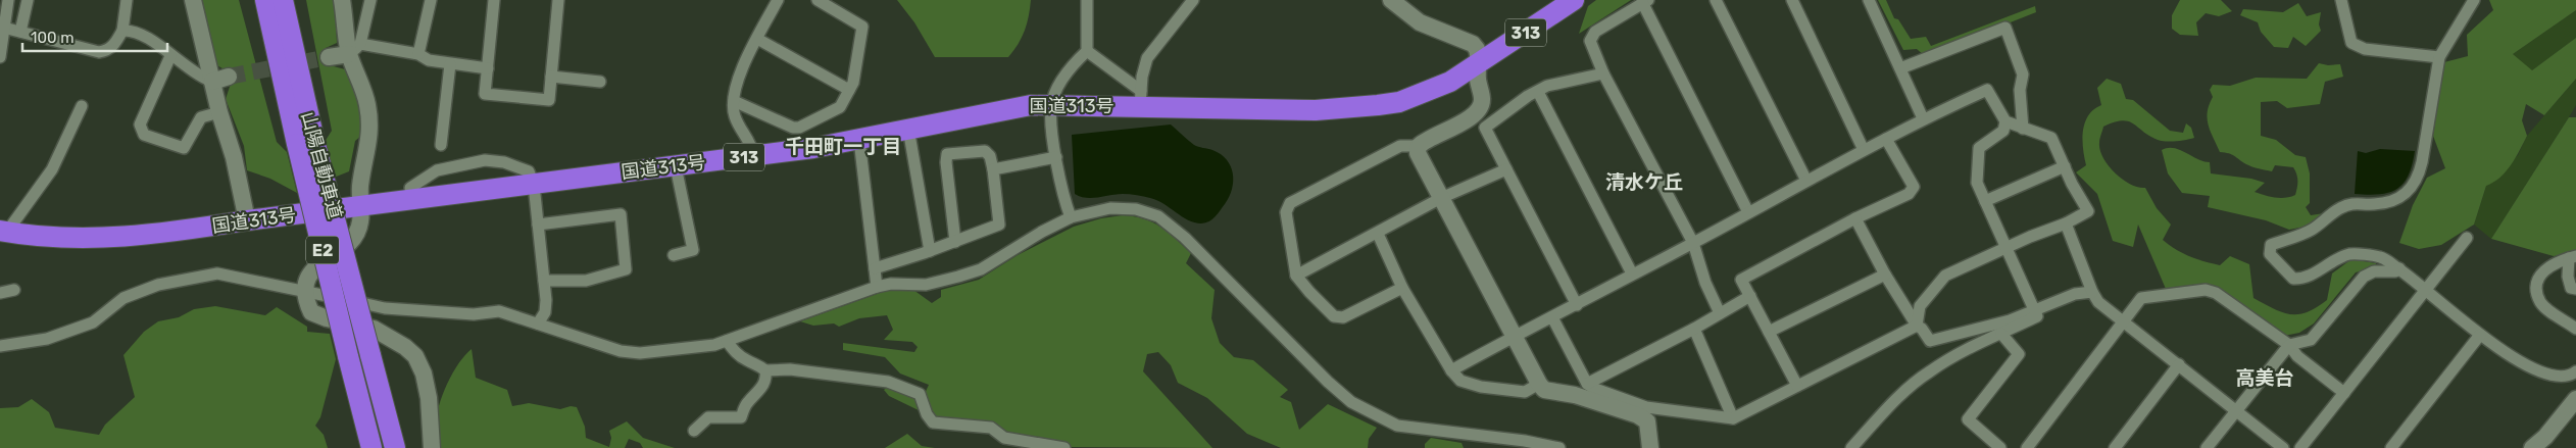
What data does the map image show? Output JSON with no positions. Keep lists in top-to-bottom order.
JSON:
{
  "streets": {
    "highway": [
      "313",
      "国道313号",
      "山陽自動車道",
      "E2"
    ]
  },
  "districts": ["千田町一丁目", "清水ケ丘", "高美台"],
  "scale_bar": "100 m"
}
